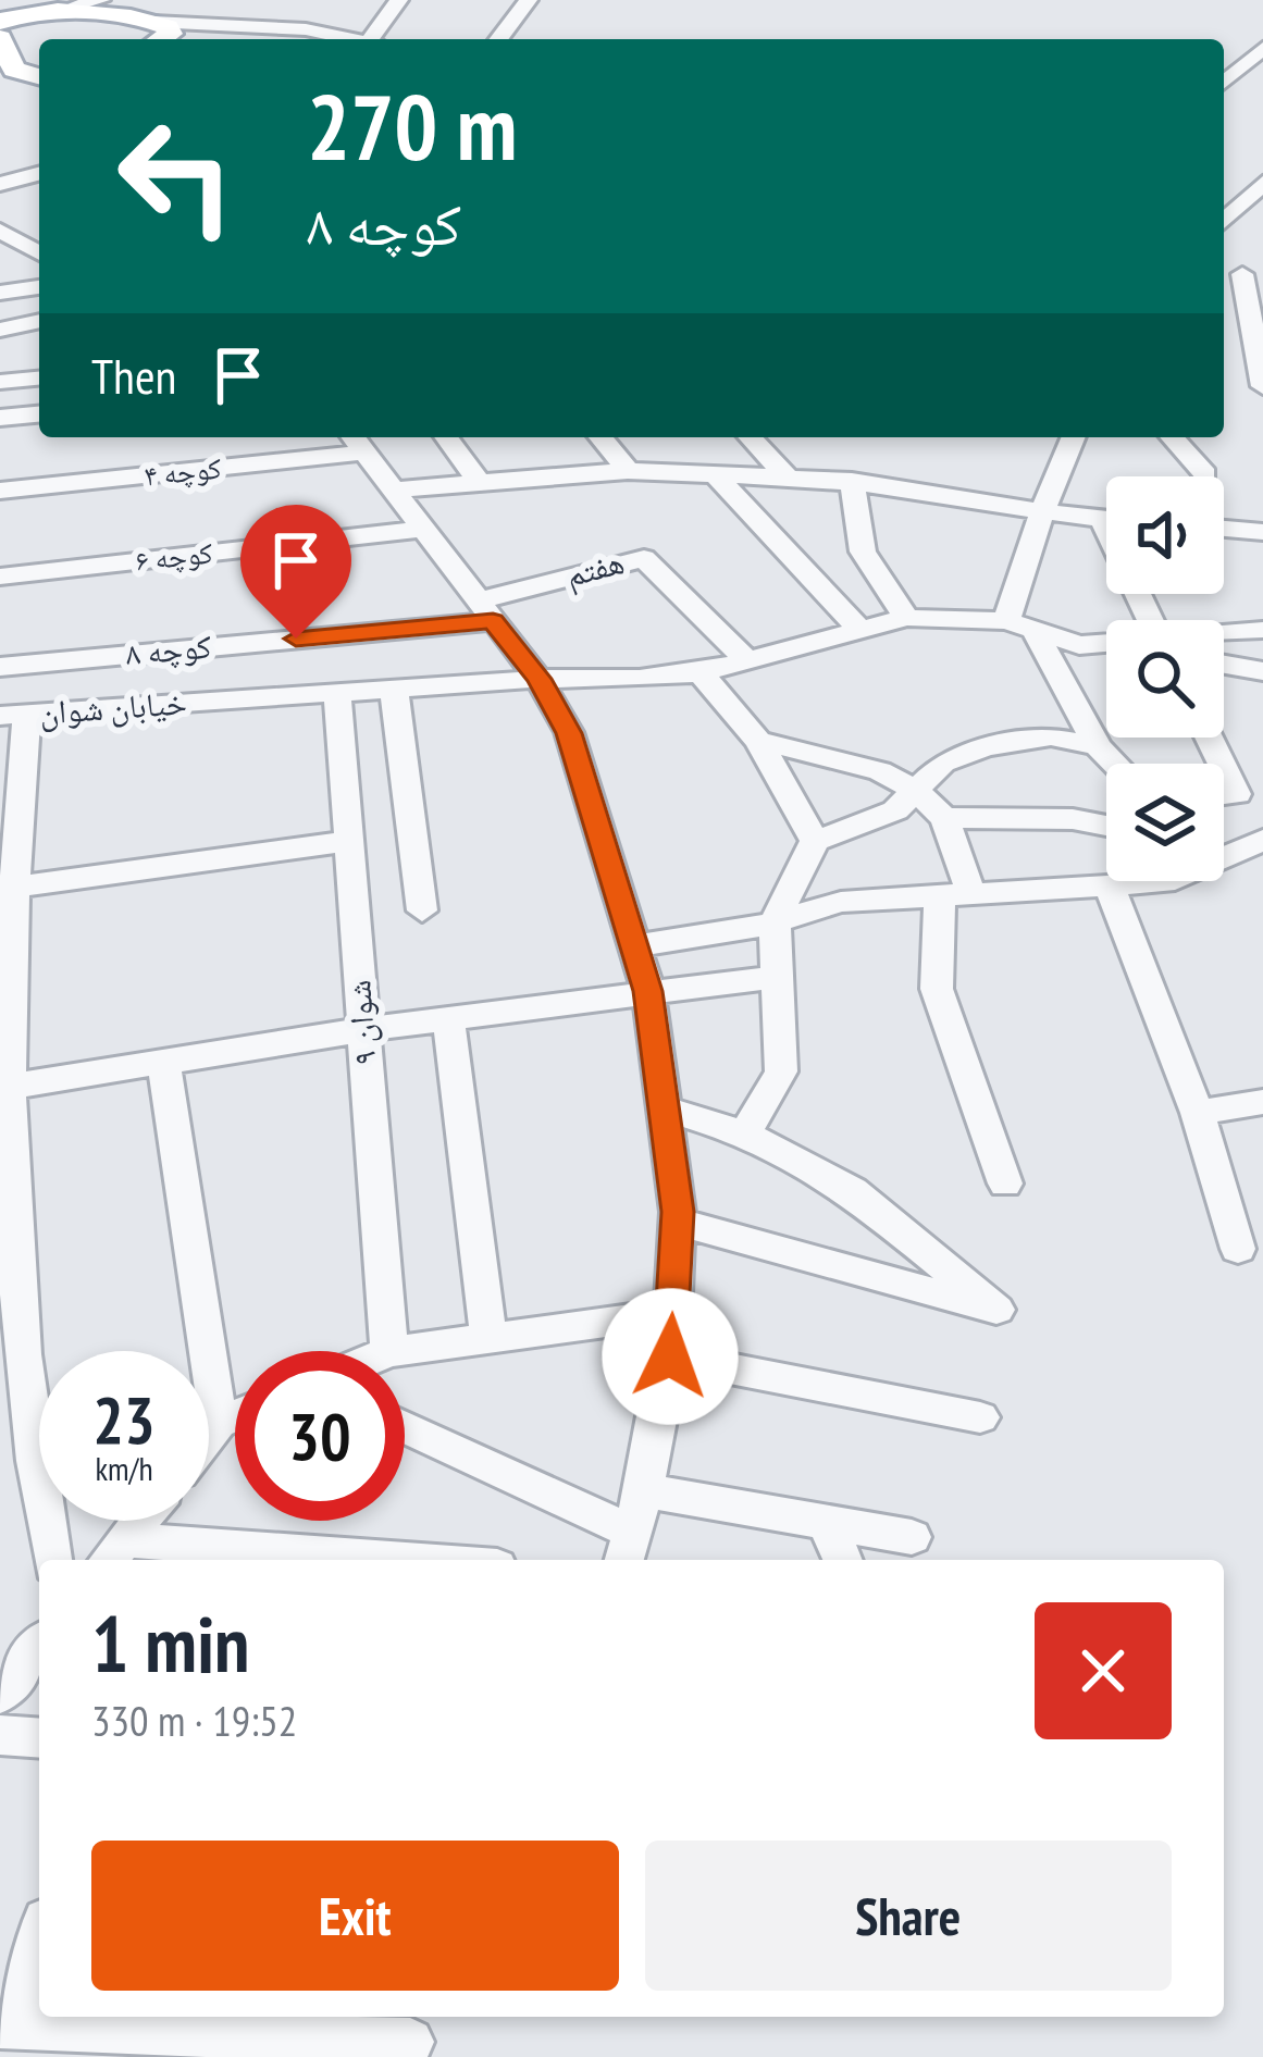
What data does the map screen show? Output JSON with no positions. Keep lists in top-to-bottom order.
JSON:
{
  "streets": {
    "street": [
      "کوچه ۴",
      "کوچه ۶",
      "هفتم",
      "کوچه ۸",
      "خیابان شوان",
      "شوان ۹"
    ]
  },
  "crossings": [
    ["هفتم", "کوچه ۸"],
    ["هفتم", "خیابان شوان"],
    ["خیابان شوان", "شوان ۹"]
  ],
  "page": {
    "turn": ["270 m", "کوچه ۸"],
    "then": "Then",
    "speed": "23 km/h",
    "limit": "30",
    "heading": ["1 min", "330 m · 19:52"],
    "buttons": ["Exit", "Share"]
  }
}
